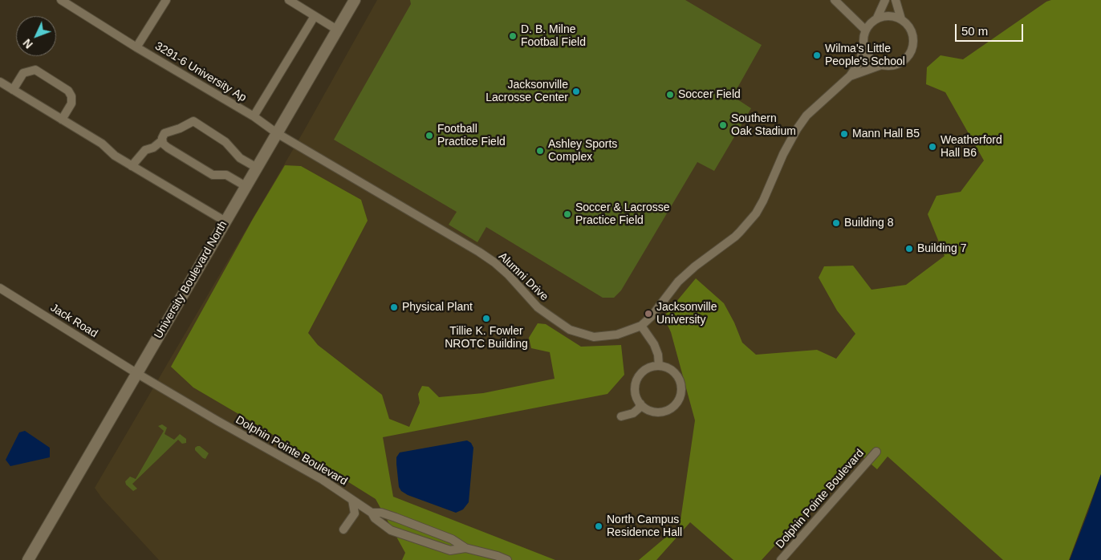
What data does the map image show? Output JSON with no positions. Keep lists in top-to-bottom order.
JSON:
{
  "streets": {
    "main road": ["University Boulevard North"],
    "street": [
      "3291-6 University Ap",
      "Alumni Drive",
      "Jack Road",
      "Dolphin Pointe Boulevard"
    ]
  },
  "crossings": [
    ["3291-6 University Ap", "Alumni Drive"],
    ["3291-6 University Ap", "University Boulevard North"],
    ["Alumni Drive", "University Boulevard North"],
    ["University Boulevard North", "Jack Road"],
    ["University Boulevard North", "Dolphin Pointe Boulevard"],
    ["Jack Road", "Dolphin Pointe Boulevard"]
  ],
  "places": [
    "D. B. Milne Footbal Field",
    "Wilma's Little People's School",
    "Jacksonville Lacrosse Center",
    "Soccer Field",
    "Southern Oak Stadium",
    "Mann Hall B5",
    "Football Practice Field",
    "Weatherford Hall B6",
    "Ashley Sports Complex",
    "Soccer & Lacrosse Practice Field",
    "Building 8",
    "Building 7",
    "Physical Plant",
    "Jacksonville University",
    "Tillie K. Fowler NROTC Building",
    "North Campus Residence Hall"
  ],
  "scale_bar": "50 m",
  "north": "bottom left"
}
